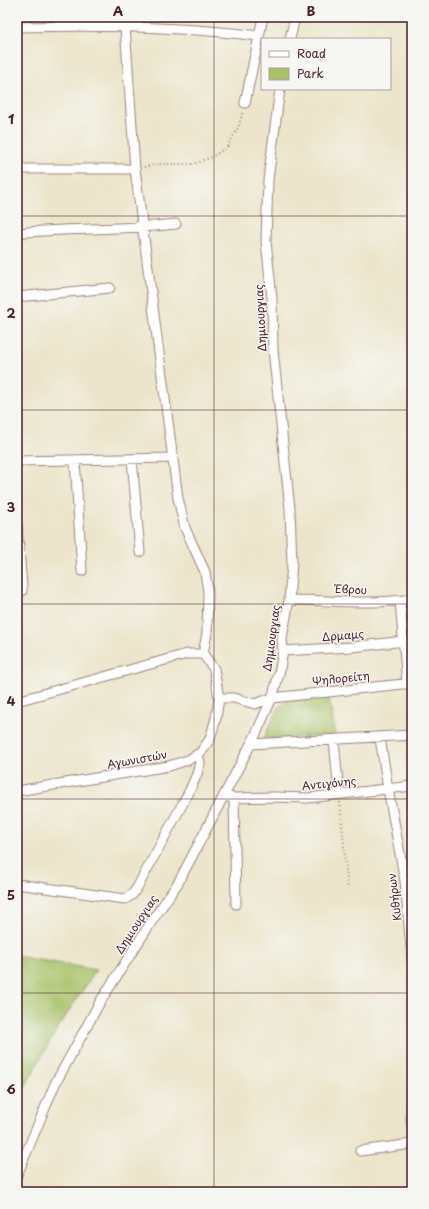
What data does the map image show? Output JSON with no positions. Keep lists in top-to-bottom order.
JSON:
{
  "streets": {
    "street": [
      "Δημιουργιας",
      "Έβρου",
      "Δρμαμς",
      "Ψηλορείτη",
      "Αγωνιστών",
      "Αντιγόνης",
      "Κυθήρων"
    ]
  },
  "crossings": [
    ["Δημιουργιας", "Έβρου"],
    ["Δημιουργιας", "Δρμαμς"],
    ["Δημιουργιας", "Ψηλορείτη"],
    ["Δημιουργιας", "Αντιγόνης"],
    ["Ψηλορείτη", "Αγωνιστών"],
    ["Αντιγόνης", "Κυθήρων"]
  ],
  "legend": ["Road", "Park"],
  "grid": {
    "columns": ["A", "B"],
    "rows": [
      "1",
      "2",
      "3",
      "4",
      "5",
      "6"
    ]
  }
}
